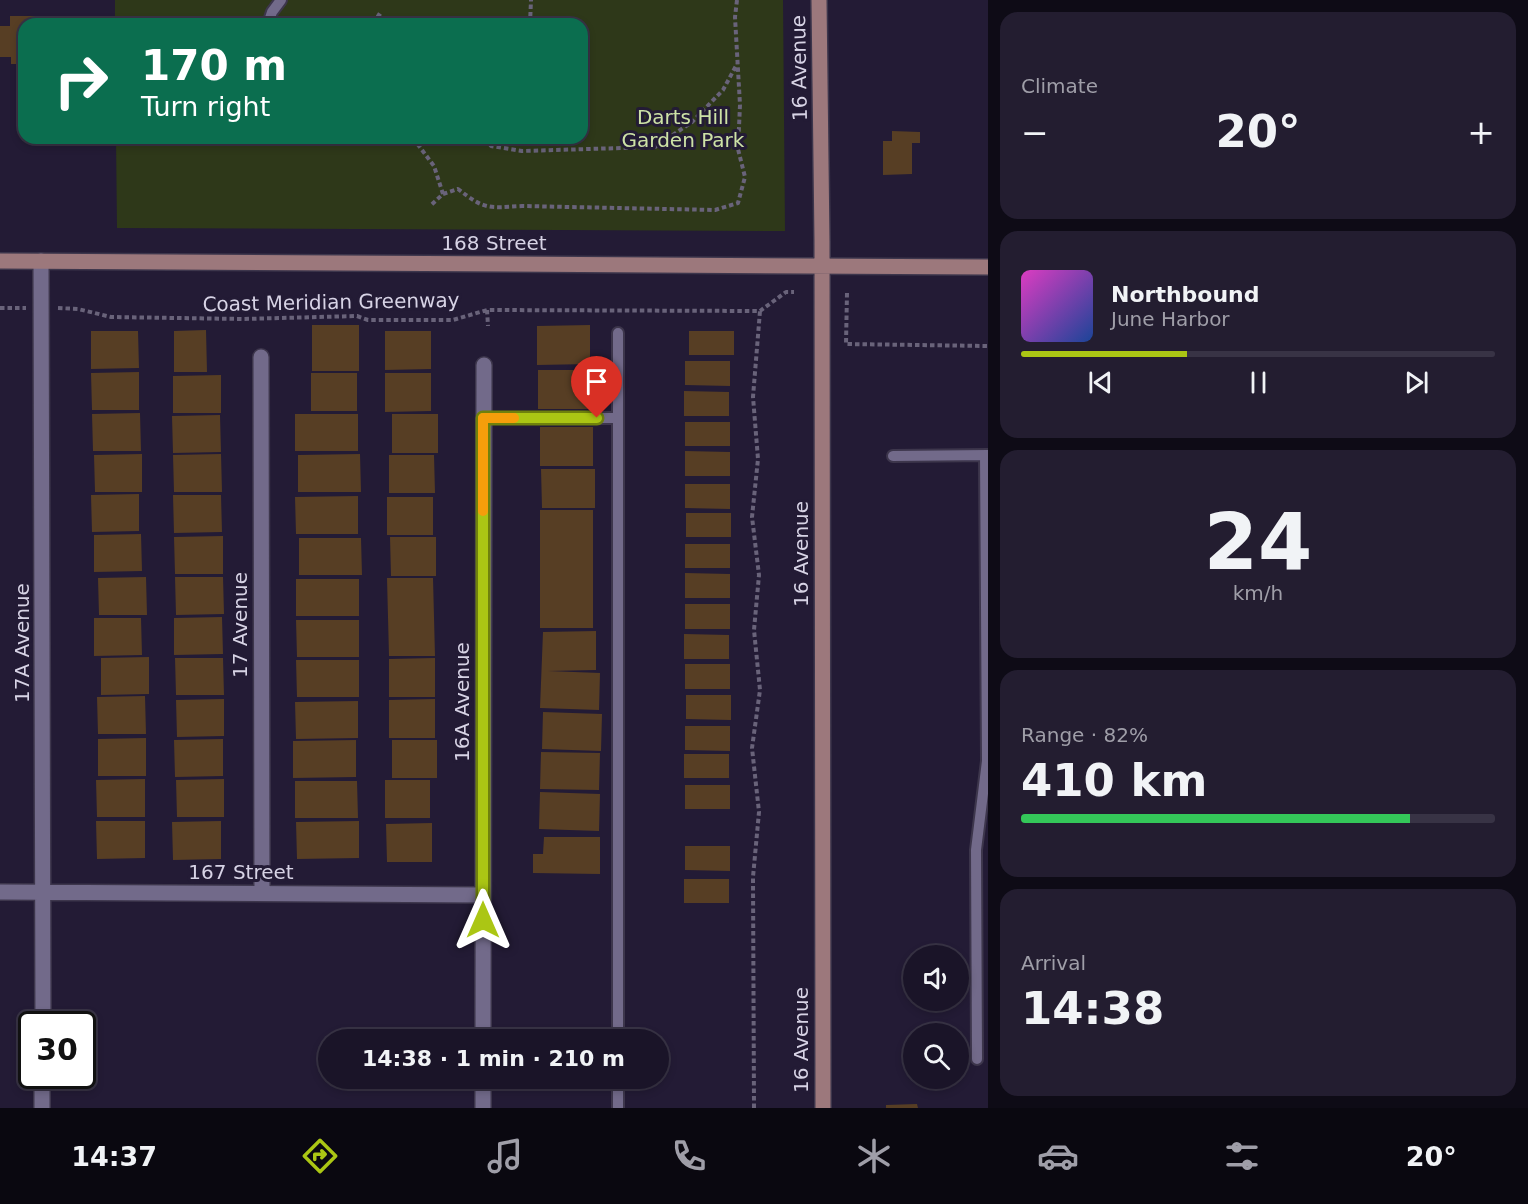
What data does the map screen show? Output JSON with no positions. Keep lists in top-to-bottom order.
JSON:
{
  "streets": {
    "main road": ["16 Avenue", "168 Street"],
    "street": [
      "17 Avenue",
      "17A Avenue",
      "16A Avenue",
      "167 Street"
    ],
    "path": ["Coast Meridian Greenway"]
  },
  "crossings": [
    ["16 Avenue", "168 Street"],
    ["168 Street", "17A Avenue"],
    ["17 Avenue", "167 Street"],
    ["17A Avenue", "167 Street"],
    ["16A Avenue", "167 Street"]
  ],
  "parks": ["Darts Hill Garden Park"],
  "page": {
    "tile": [
      "Climate",
      ["24", "km/h"],
      ["Range · 82%", "410 km"],
      ["Arrival", "14:38"]
    ],
    "turn": ["170 m", "Turn right"],
    "heat": ["−", "20°", "+"],
    "song": ["Northbound", "June Harbor"],
    "limit": "30",
    "trip": "14:38 · 1 min · 210 m",
    "tabs": ["14:37", "20°"]
  }
}
